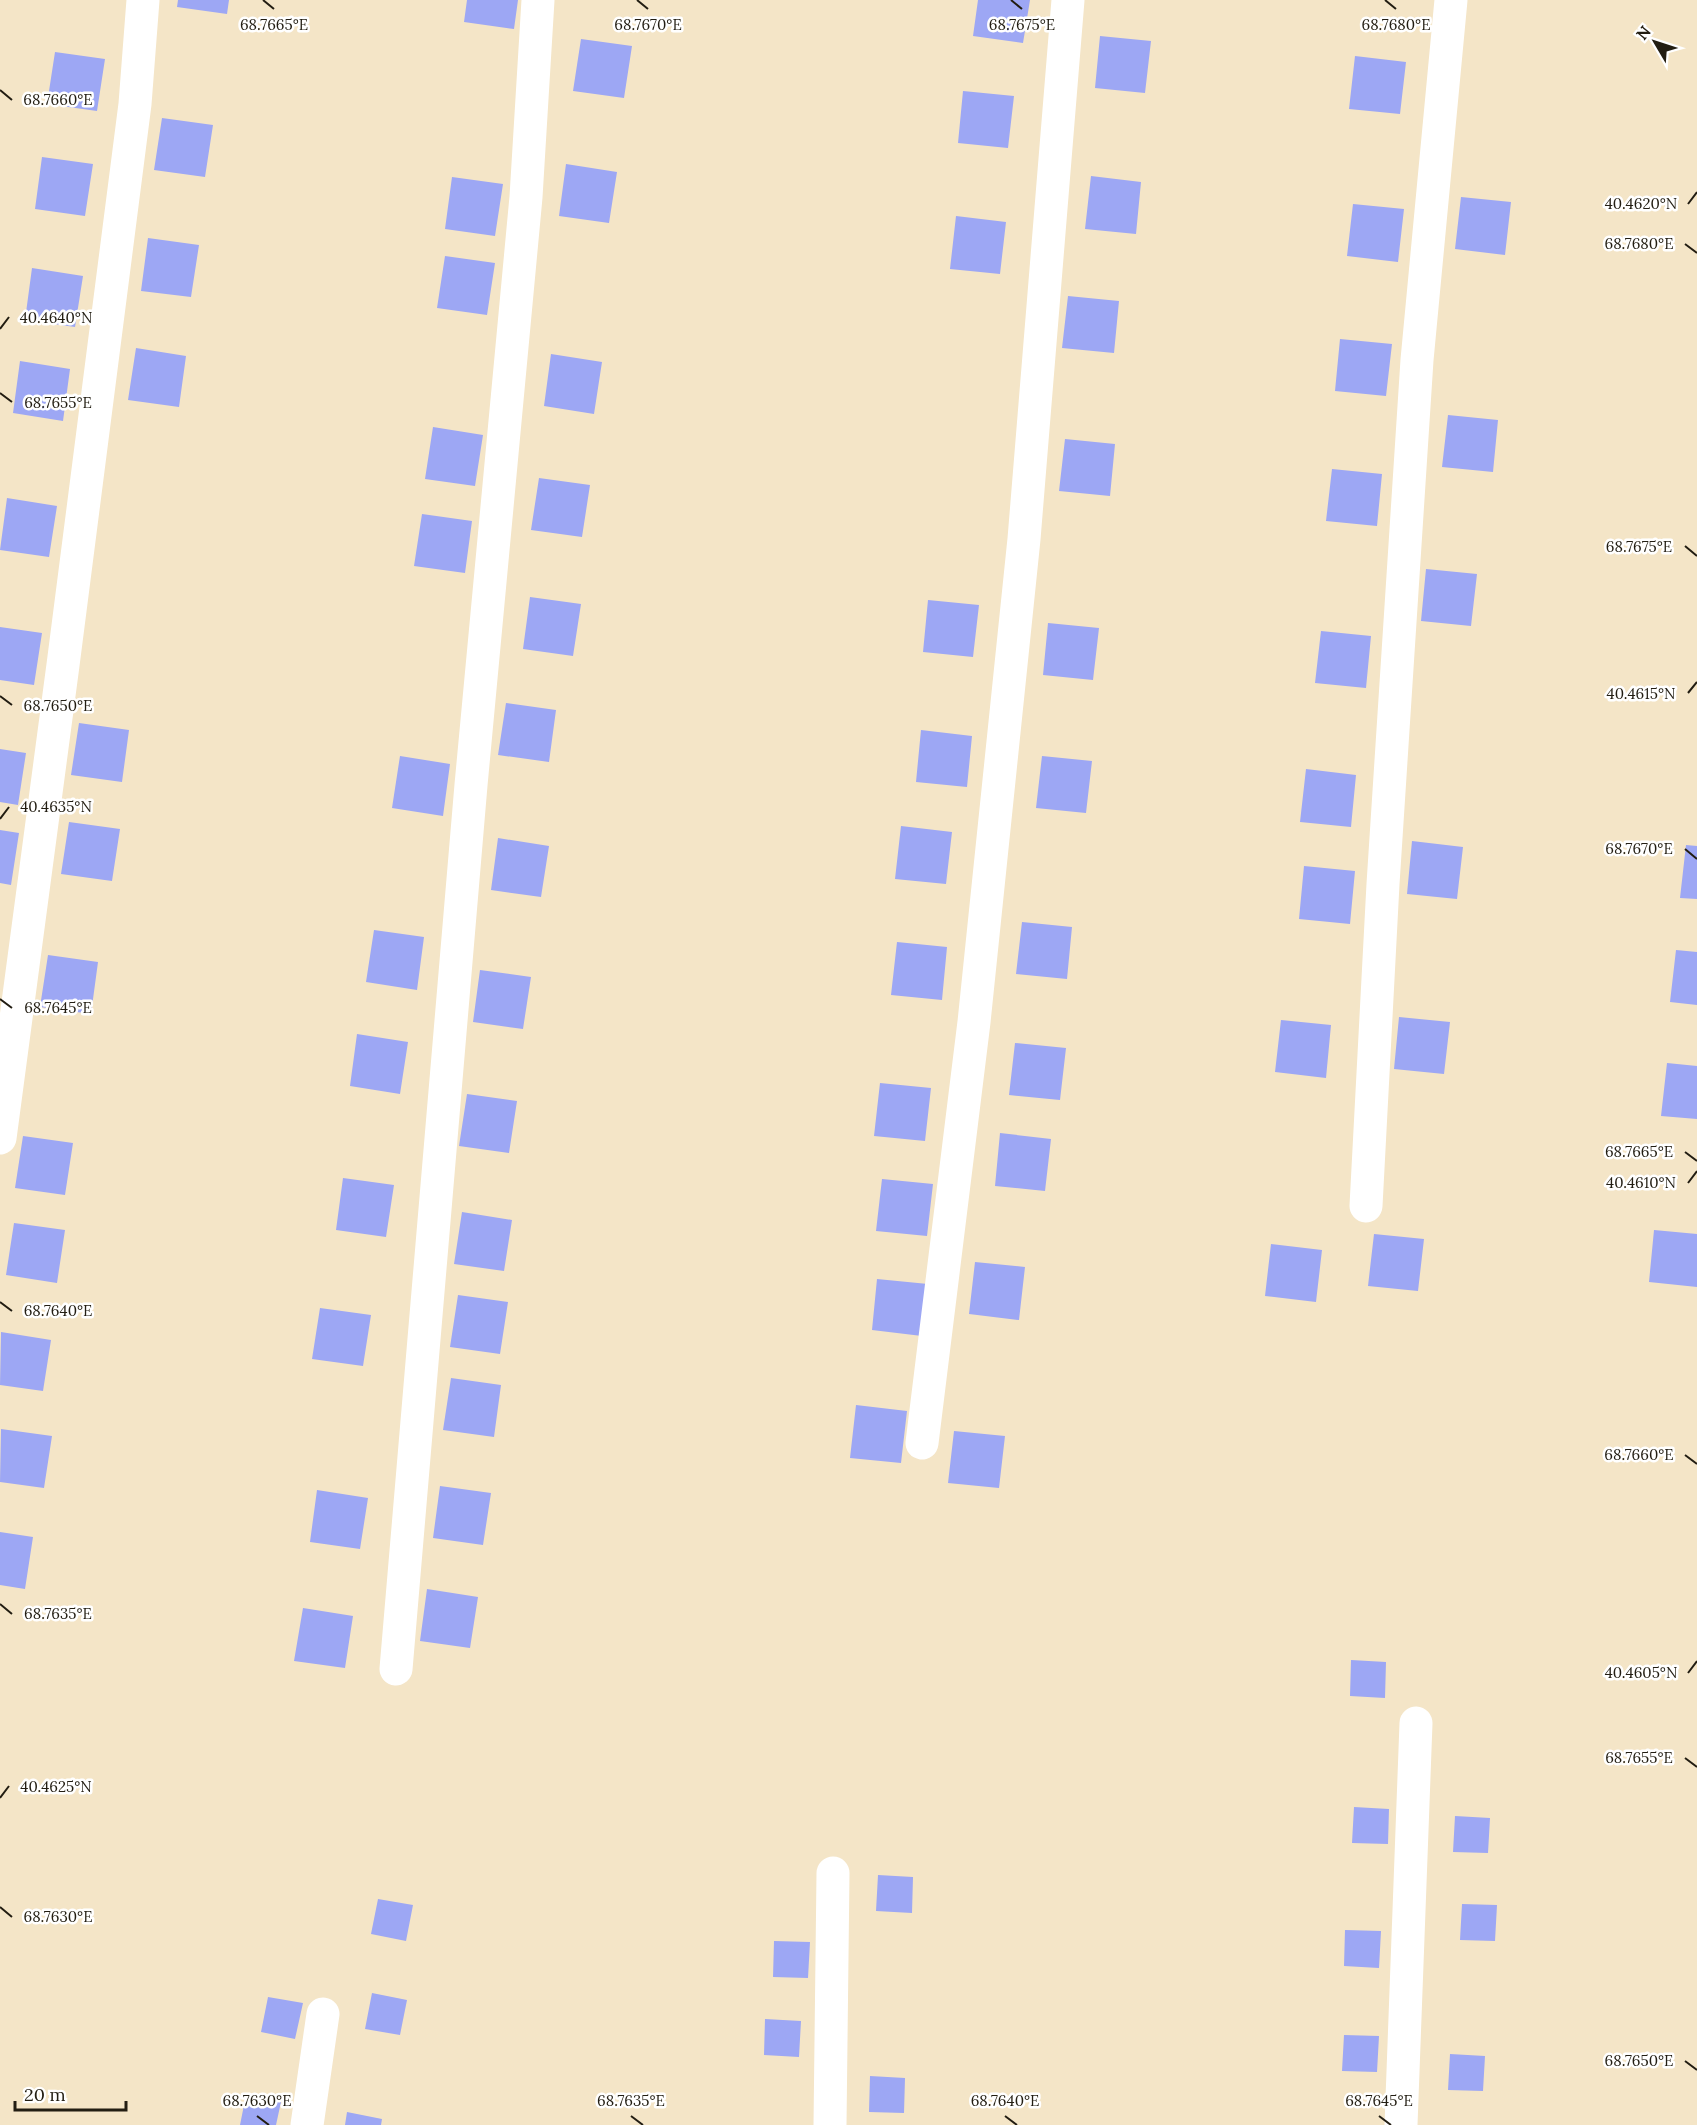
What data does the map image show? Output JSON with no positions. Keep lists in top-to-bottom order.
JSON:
{
  "scale_bar": "20 m",
  "north": "top left",
  "coordinates": [
    "68.7665°E",
    "68.7670°E",
    "68.7675°E",
    "68.7680°E",
    "68.7660°E",
    "40.4620°N",
    "40.4640°N",
    "68.7655°E",
    "40.4615°N",
    "68.7650°E",
    "40.4635°N",
    "68.7645°E",
    "40.4610°N",
    "68.7640°E",
    "68.7635°E",
    "40.4605°N",
    "40.4625°N",
    "68.7630°E"
  ]
}
